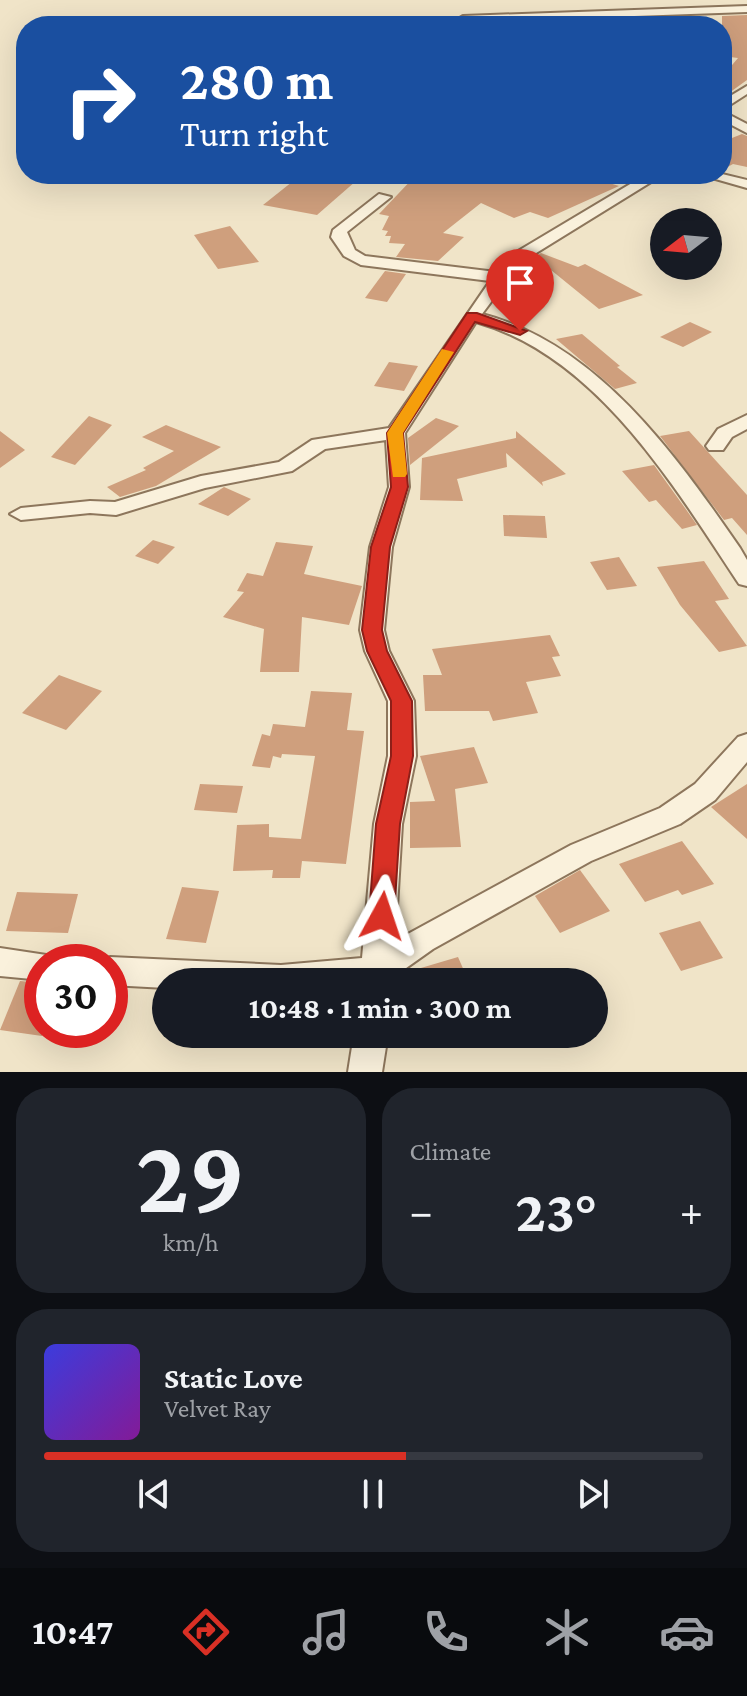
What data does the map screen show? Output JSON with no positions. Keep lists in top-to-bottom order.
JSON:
{
  "north": "left",
  "page": {
    "turn": ["280 m", "Turn right"],
    "limit": "30",
    "trip": "10:48 · 1 min · 300 m",
    "tile": [
      ["29", "km/h"],
      "Climate"
    ],
    "heat": ["−", "23°", "+"],
    "song": ["Static Love", "Velvet Ray"],
    "tabs": "10:47"
  }
}
